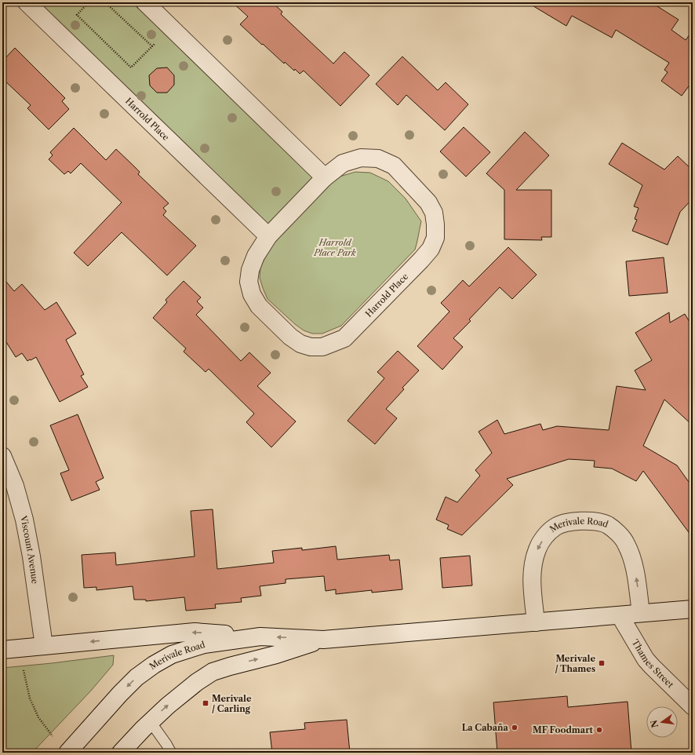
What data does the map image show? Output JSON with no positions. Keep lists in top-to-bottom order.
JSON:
{
  "streets": {
    "street": [
      "Harrold Place",
      "Merivale Road",
      "Viscount Avenue",
      "Thames Street"
    ]
  },
  "crossings": [
    ["Merivale Road", "Thames Street"]
  ],
  "parks": ["Harrold Place Park"],
  "places": {
    "transit": ["Merivale / Thames", "Merivale / Carling"],
    "other": ["La Cabaña", "MF Foodmart"]
  },
  "north": "left"
}
